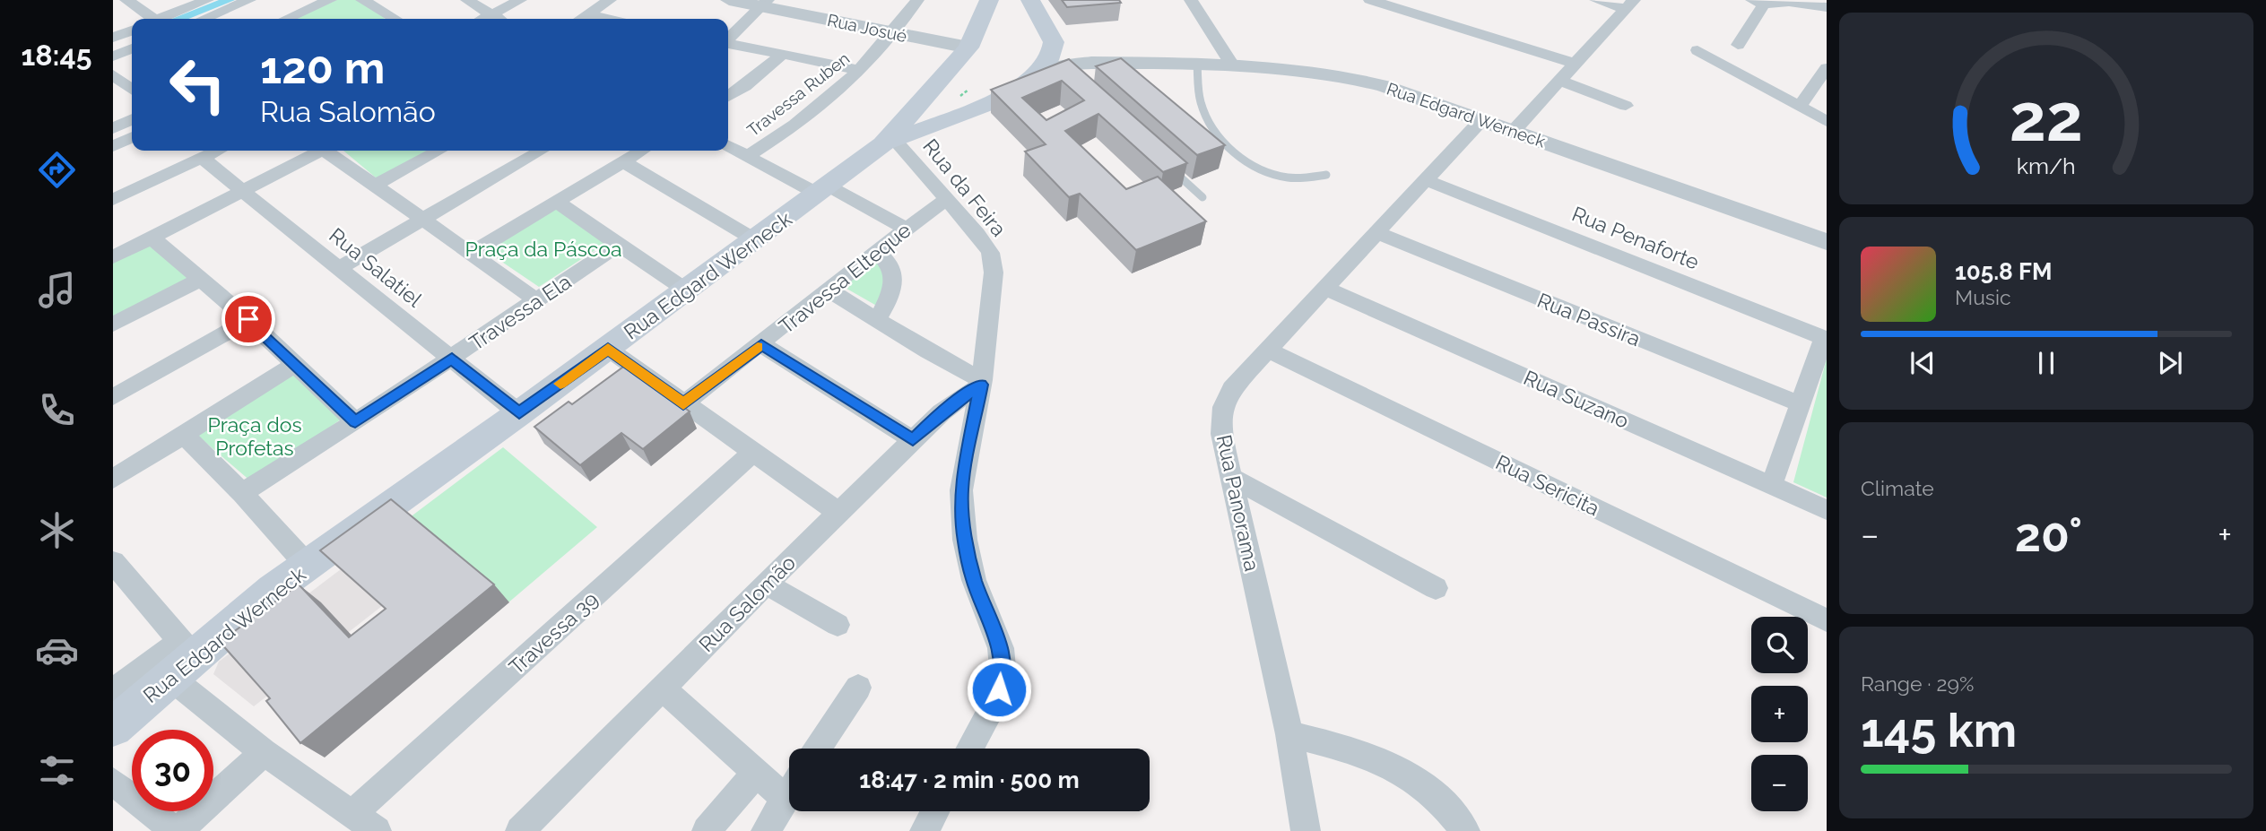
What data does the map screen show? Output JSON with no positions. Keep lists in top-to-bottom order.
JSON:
{
  "streets": {
    "main road": ["Rua Edgard Werneck"],
    "street": [
      "Rua Josué",
      "Travessa Ruben",
      "Rua da Feira",
      "Rua Penaforte",
      "Rua Salatiel",
      "Travessa Elteque",
      "Travessa Ela",
      "Rua Passira",
      "Rua Suzano",
      "Rua Sericita",
      "Rua Panorama",
      "Rua Salomão",
      "Travessa 39"
    ]
  },
  "crossings": [
    ["Rua Josué", "Travessa Ruben"],
    ["Rua Edgard Werneck", "Rua da Feira"],
    ["Rua Edgard Werneck", "Rua Salatiel"],
    ["Rua Edgard Werneck", "Rua Panorama"],
    ["Rua da Feira", "Travessa Elteque"],
    ["Rua da Feira", "Rua Salomão"],
    ["Rua Penaforte", "Rua Panorama"],
    ["Rua Salatiel", "Travessa Ela"],
    ["Rua Passira", "Rua Panorama"],
    ["Rua Suzano", "Rua Panorama"],
    ["Rua Sericita", "Rua Panorama"]
  ],
  "parks": ["Praça da Páscoa", "Praça dos Profetas"],
  "page": {
    "tabs": "18:45",
    "turn": ["120 m", "Rua Salomão"],
    "song": ["105.8 FM", "Music"],
    "tile": [
      "Climate",
      ["Range · 29%", "145 km"]
    ],
    "heat": ["−", "20°", "+"],
    "map_buttons": ["+", "−"],
    "limit": "30",
    "trip": "18:47 · 2 min · 500 m",
    "gauge": ["22", "km/h"]
  }
}
